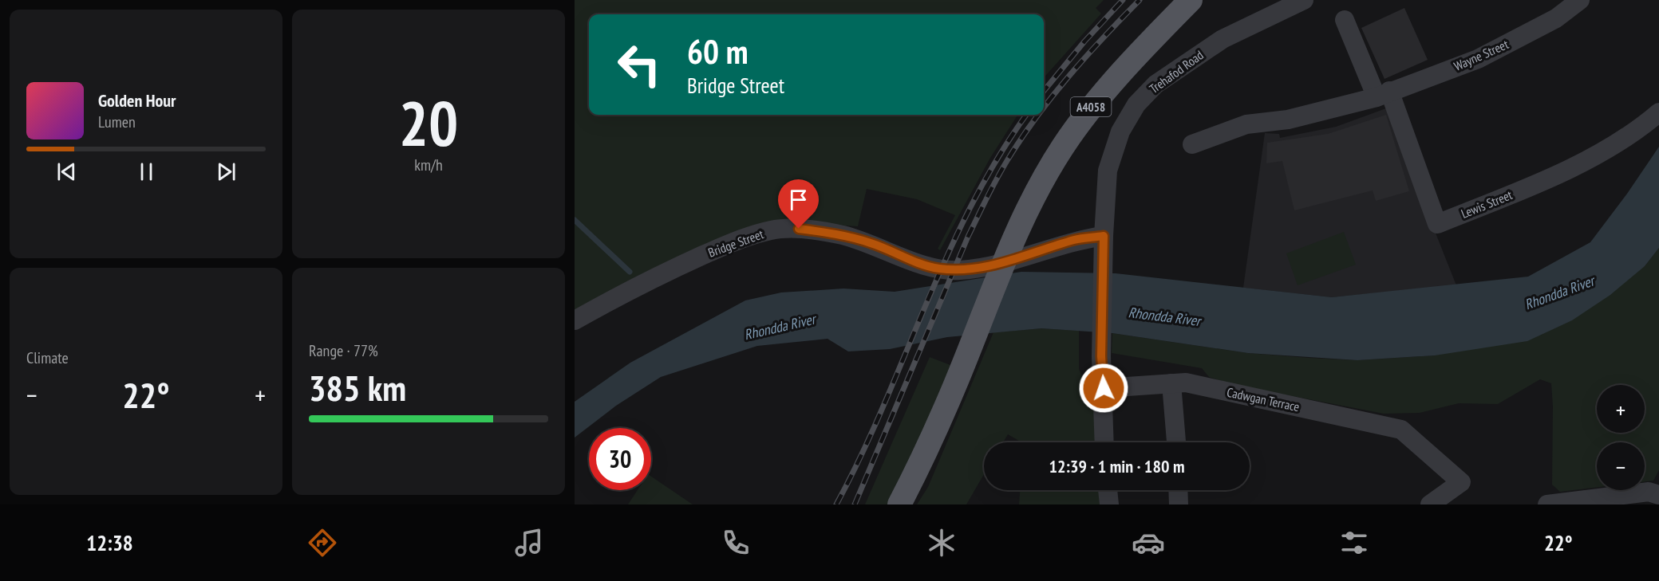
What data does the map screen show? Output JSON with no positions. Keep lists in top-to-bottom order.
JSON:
{
  "streets": {
    "main road": ["A4058"],
    "street": [
      "Wayne Street",
      "Trehafod Road",
      "Lewis Street",
      "Bridge Street",
      "Cadwgan Terrace"
    ]
  },
  "crossings": [
    ["Wayne Street", "Lewis Street"],
    ["Trehafod Road", "Bridge Street"],
    ["Trehafod Road", "Cadwgan Terrace"]
  ],
  "water": ["Rhondda River"],
  "page": {
    "tile": [
      ["20", "km/h"],
      "Climate",
      ["Range · 77%", "385 km"]
    ],
    "turn": ["60 m", "Bridge Street"],
    "song": ["Golden Hour", "Lumen"],
    "heat": ["−", "22°", "+"],
    "map_buttons": ["+", "−"],
    "limit": "30",
    "trip": "12:39 · 1 min · 180 m",
    "tabs": ["12:38", "22°"]
  }
}
